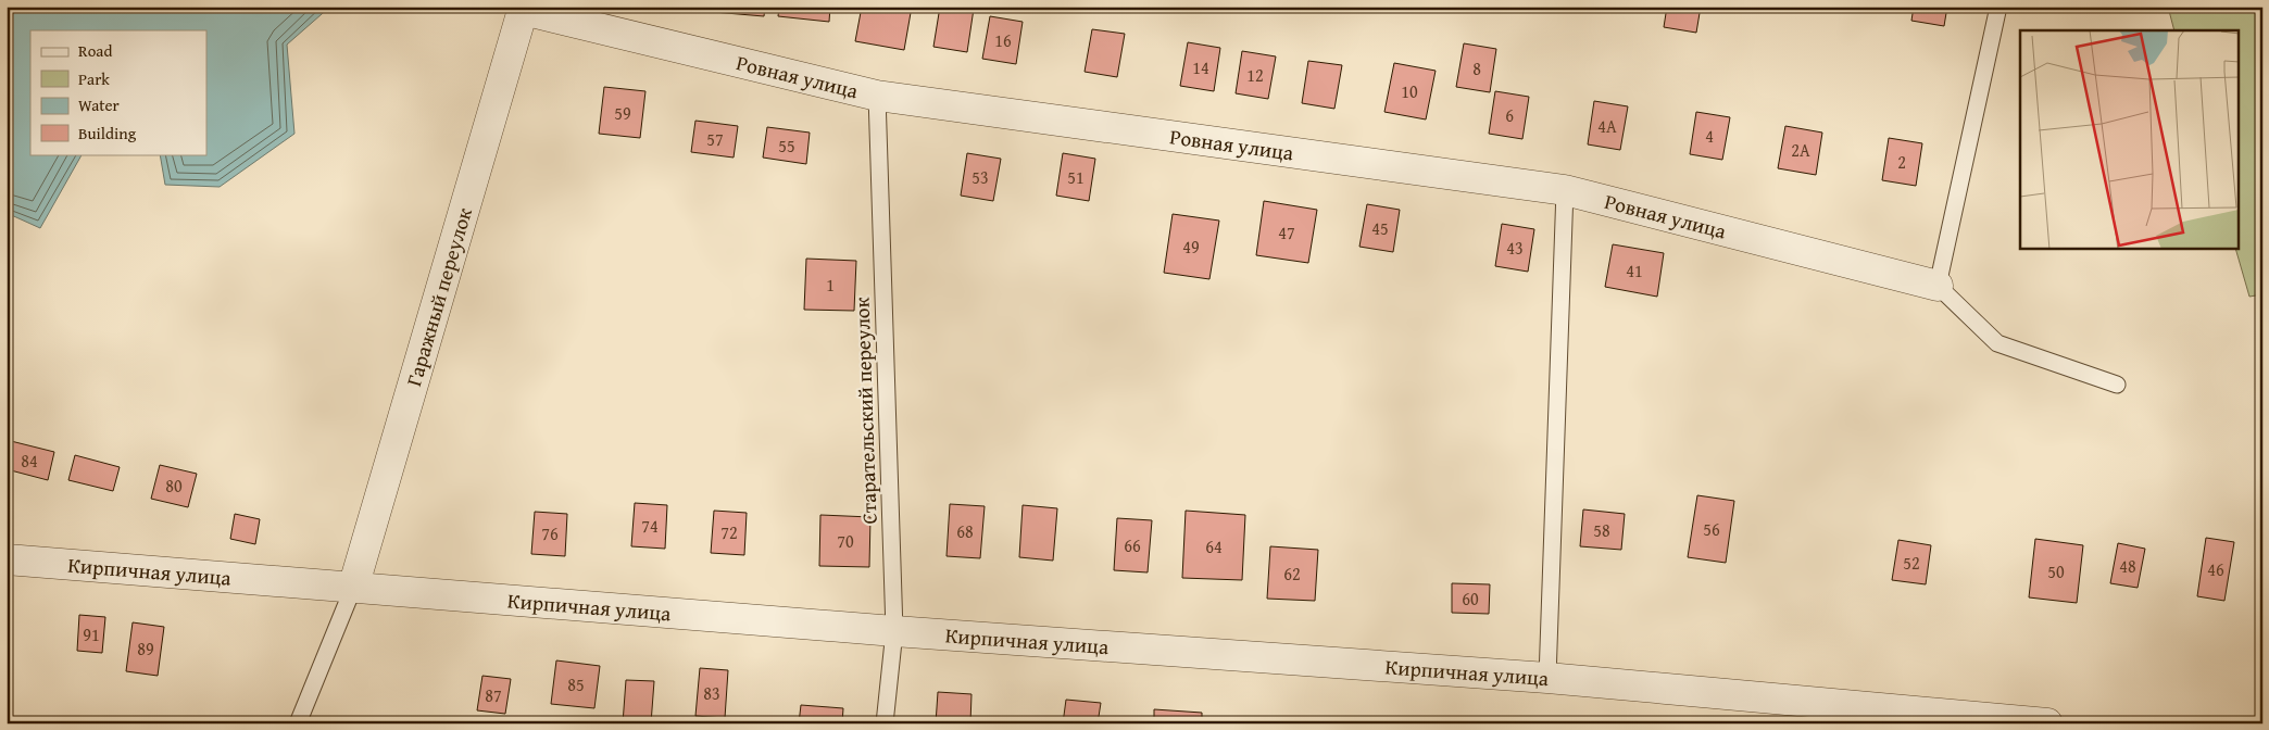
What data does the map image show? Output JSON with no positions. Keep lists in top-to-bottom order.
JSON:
{
  "streets": {
    "street": ["Ровная улица", "Гаражный переулок", "Кирпичная улица"],
    "lane": ["Старательский переулок"]
  },
  "crossings": [
    ["Ровная улица", "Гаражный переулок"],
    ["Ровная улица", "Старательский переулок"],
    ["Гаражный переулок", "Кирпичная улица"],
    ["Старательский переулок", "Кирпичная улица"]
  ],
  "house_numbers": [
    "16",
    "14",
    "8",
    "12",
    "10",
    "59",
    "6",
    "4А",
    "4",
    "57",
    "55",
    "2А",
    "2",
    "53",
    "51",
    "45",
    "47",
    "49",
    "43",
    "41",
    "1",
    "84",
    "80",
    "74",
    "56",
    "58",
    "68",
    "72",
    "76",
    "70",
    "66",
    "64",
    "52",
    "48",
    "46",
    "50",
    "62",
    "60",
    "91",
    "89",
    "85",
    "83",
    "87"
  ],
  "legend": [
    "Road",
    "Park",
    "Water",
    "Building"
  ]
}
